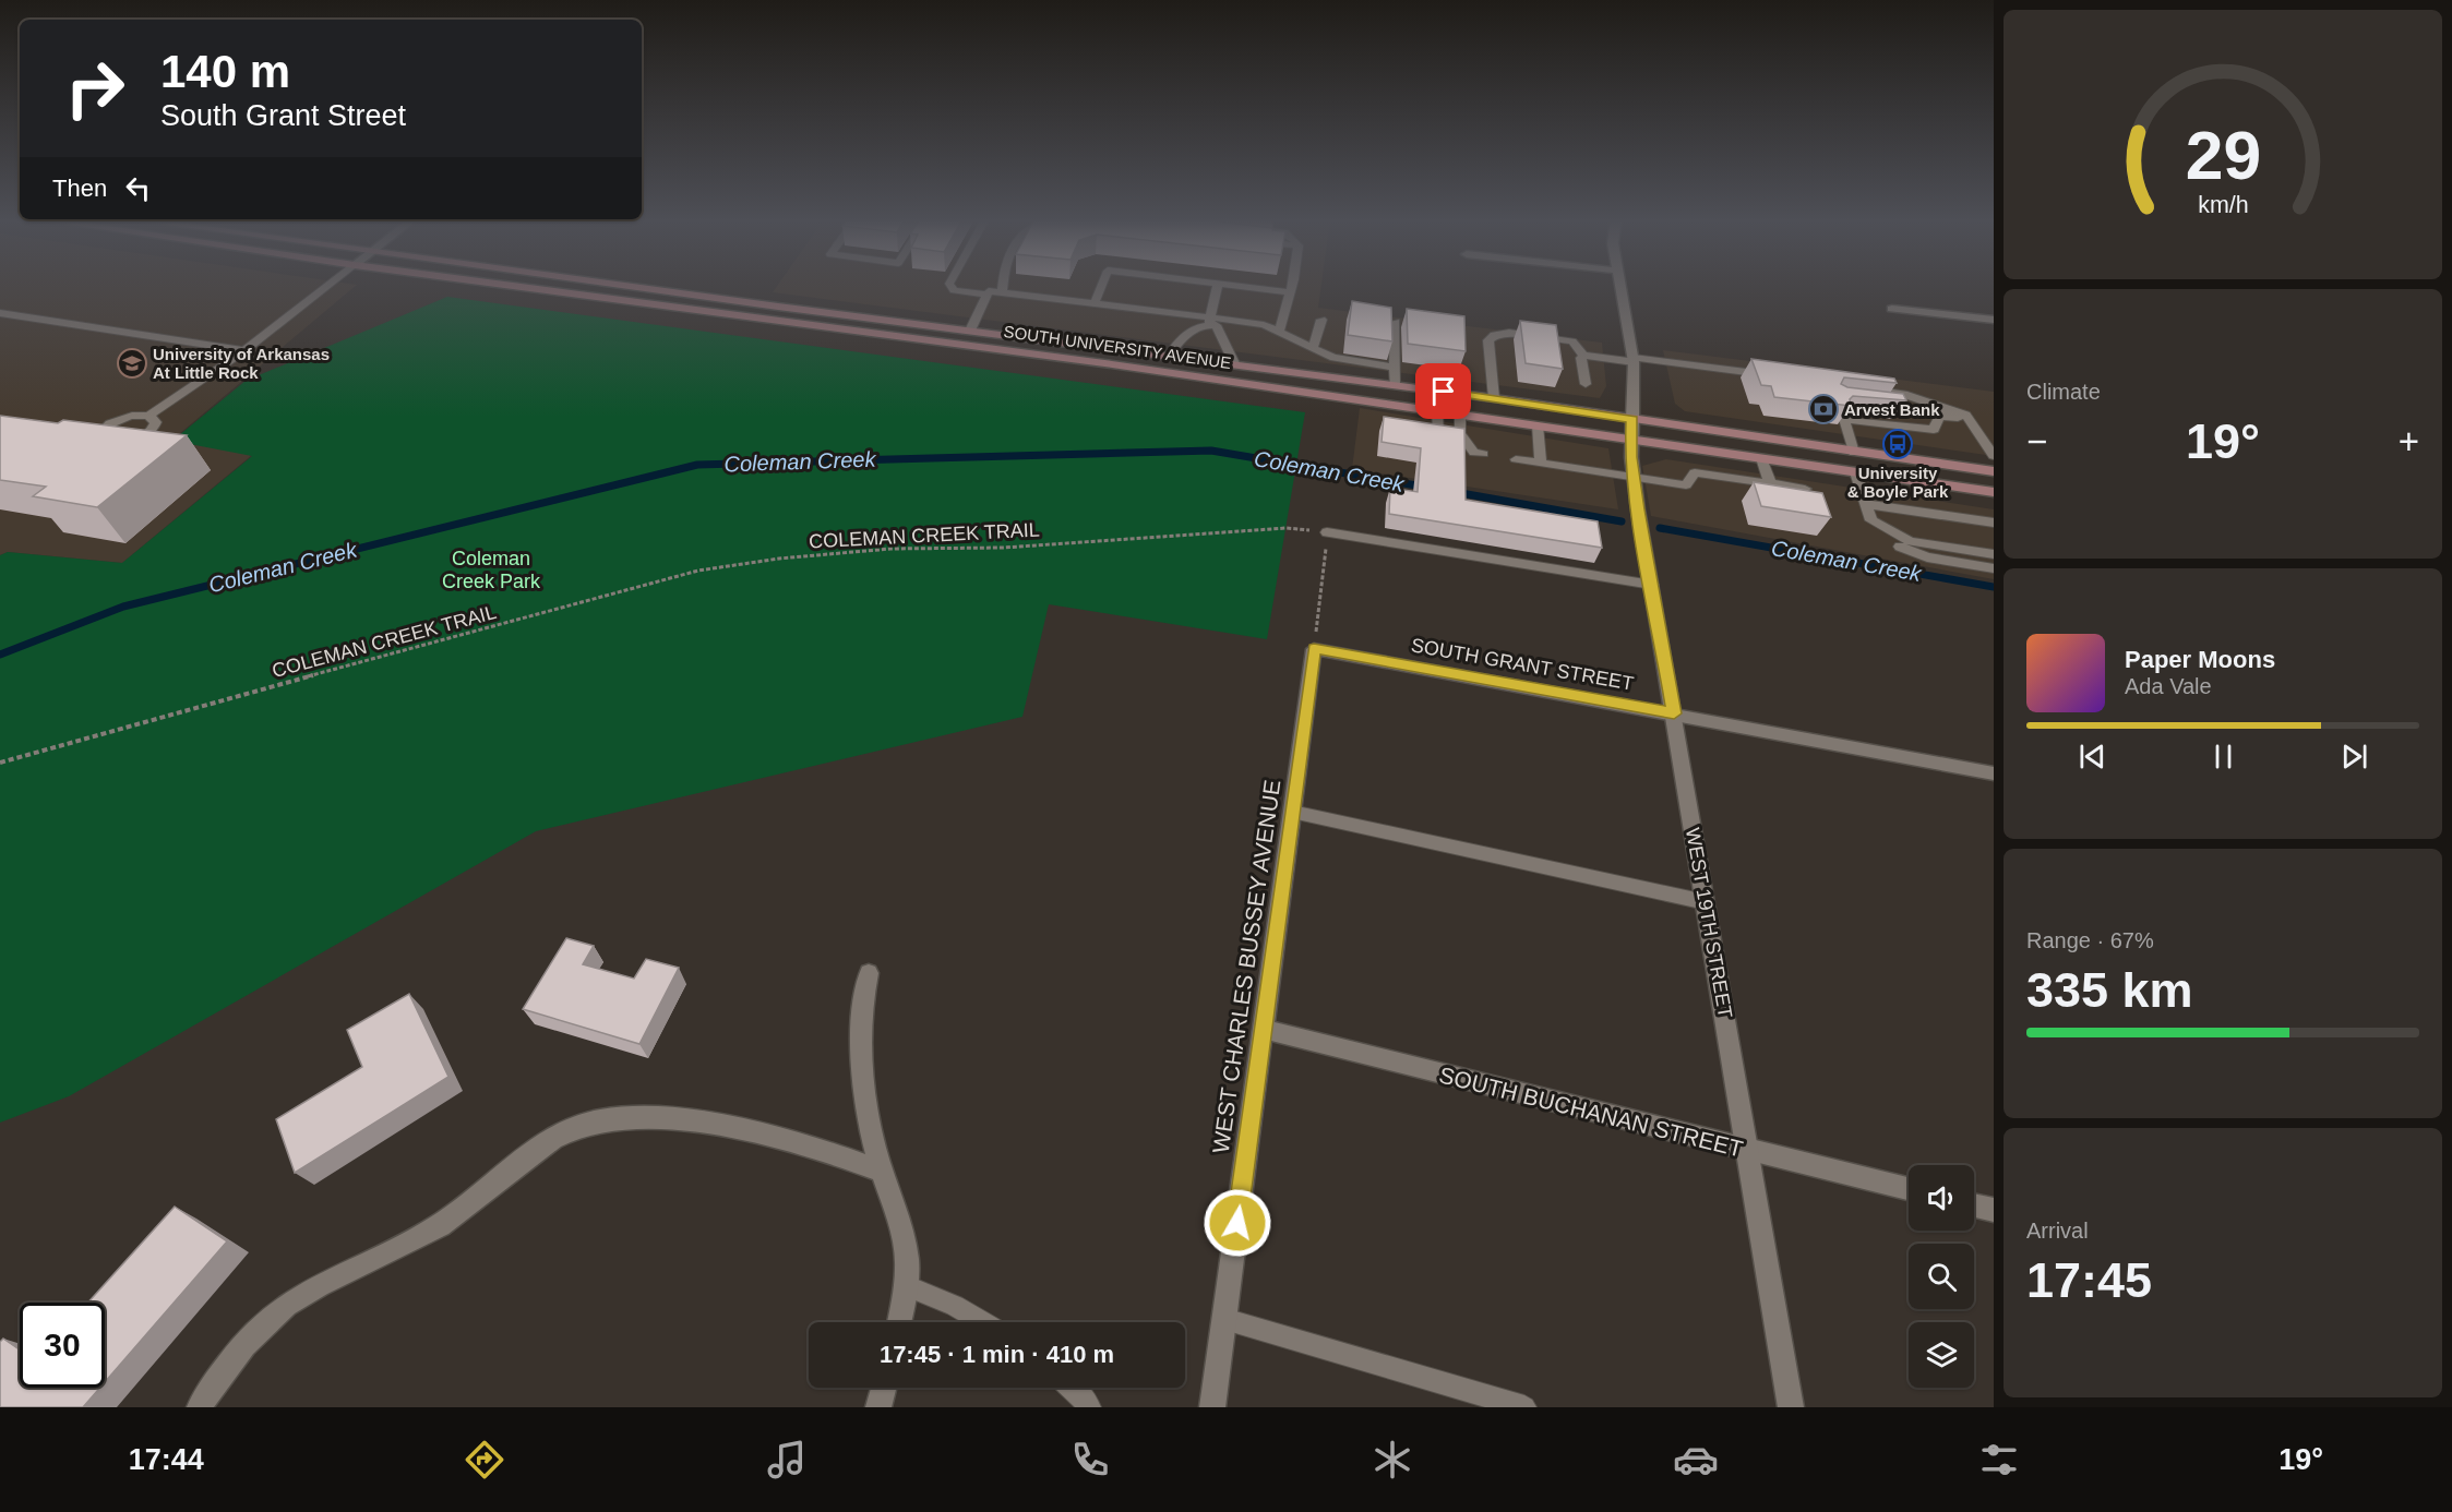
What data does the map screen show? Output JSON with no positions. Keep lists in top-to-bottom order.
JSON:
{
  "streets": {
    "main road": ["SOUTH UNIVERSITY AVENUE"],
    "street": [
      "SOUTH GRANT STREET",
      "WEST 19TH STREET",
      "WEST CHARLES BUSSEY AVENUE",
      "SOUTH BUCHANAN STREET"
    ],
    "path": ["COLEMAN CREEK TRAIL"]
  },
  "crossings": [
    ["SOUTH UNIVERSITY AVENUE", "WEST 19TH STREET"],
    ["SOUTH GRANT STREET", "WEST 19TH STREET"],
    ["SOUTH GRANT STREET", "WEST CHARLES BUSSEY AVENUE"],
    ["WEST 19TH STREET", "SOUTH BUCHANAN STREET"],
    ["WEST CHARLES BUSSEY AVENUE", "SOUTH BUCHANAN STREET"]
  ],
  "water": ["Coleman Creek"],
  "parks": ["Coleman Creek Park"],
  "places": {
    "school or university": ["University of Arkansas At Little Rock"],
    "bank": ["Arvest Bank"],
    "bus stop": ["University & Boyle Park"]
  },
  "page": {
    "turn": ["140 m", "South Grant Street"],
    "then": "Then",
    "tile": [
      "Climate",
      ["Range · 67%", "335 km"],
      ["Arrival", "17:45"]
    ],
    "heat": ["−", "19°", "+"],
    "song": ["Paper Moons", "Ada Vale"],
    "limit": "30",
    "trip": "17:45 · 1 min · 410 m",
    "tabs": ["17:44", "19°"],
    "gauge": ["29", "km/h"]
  }
}
